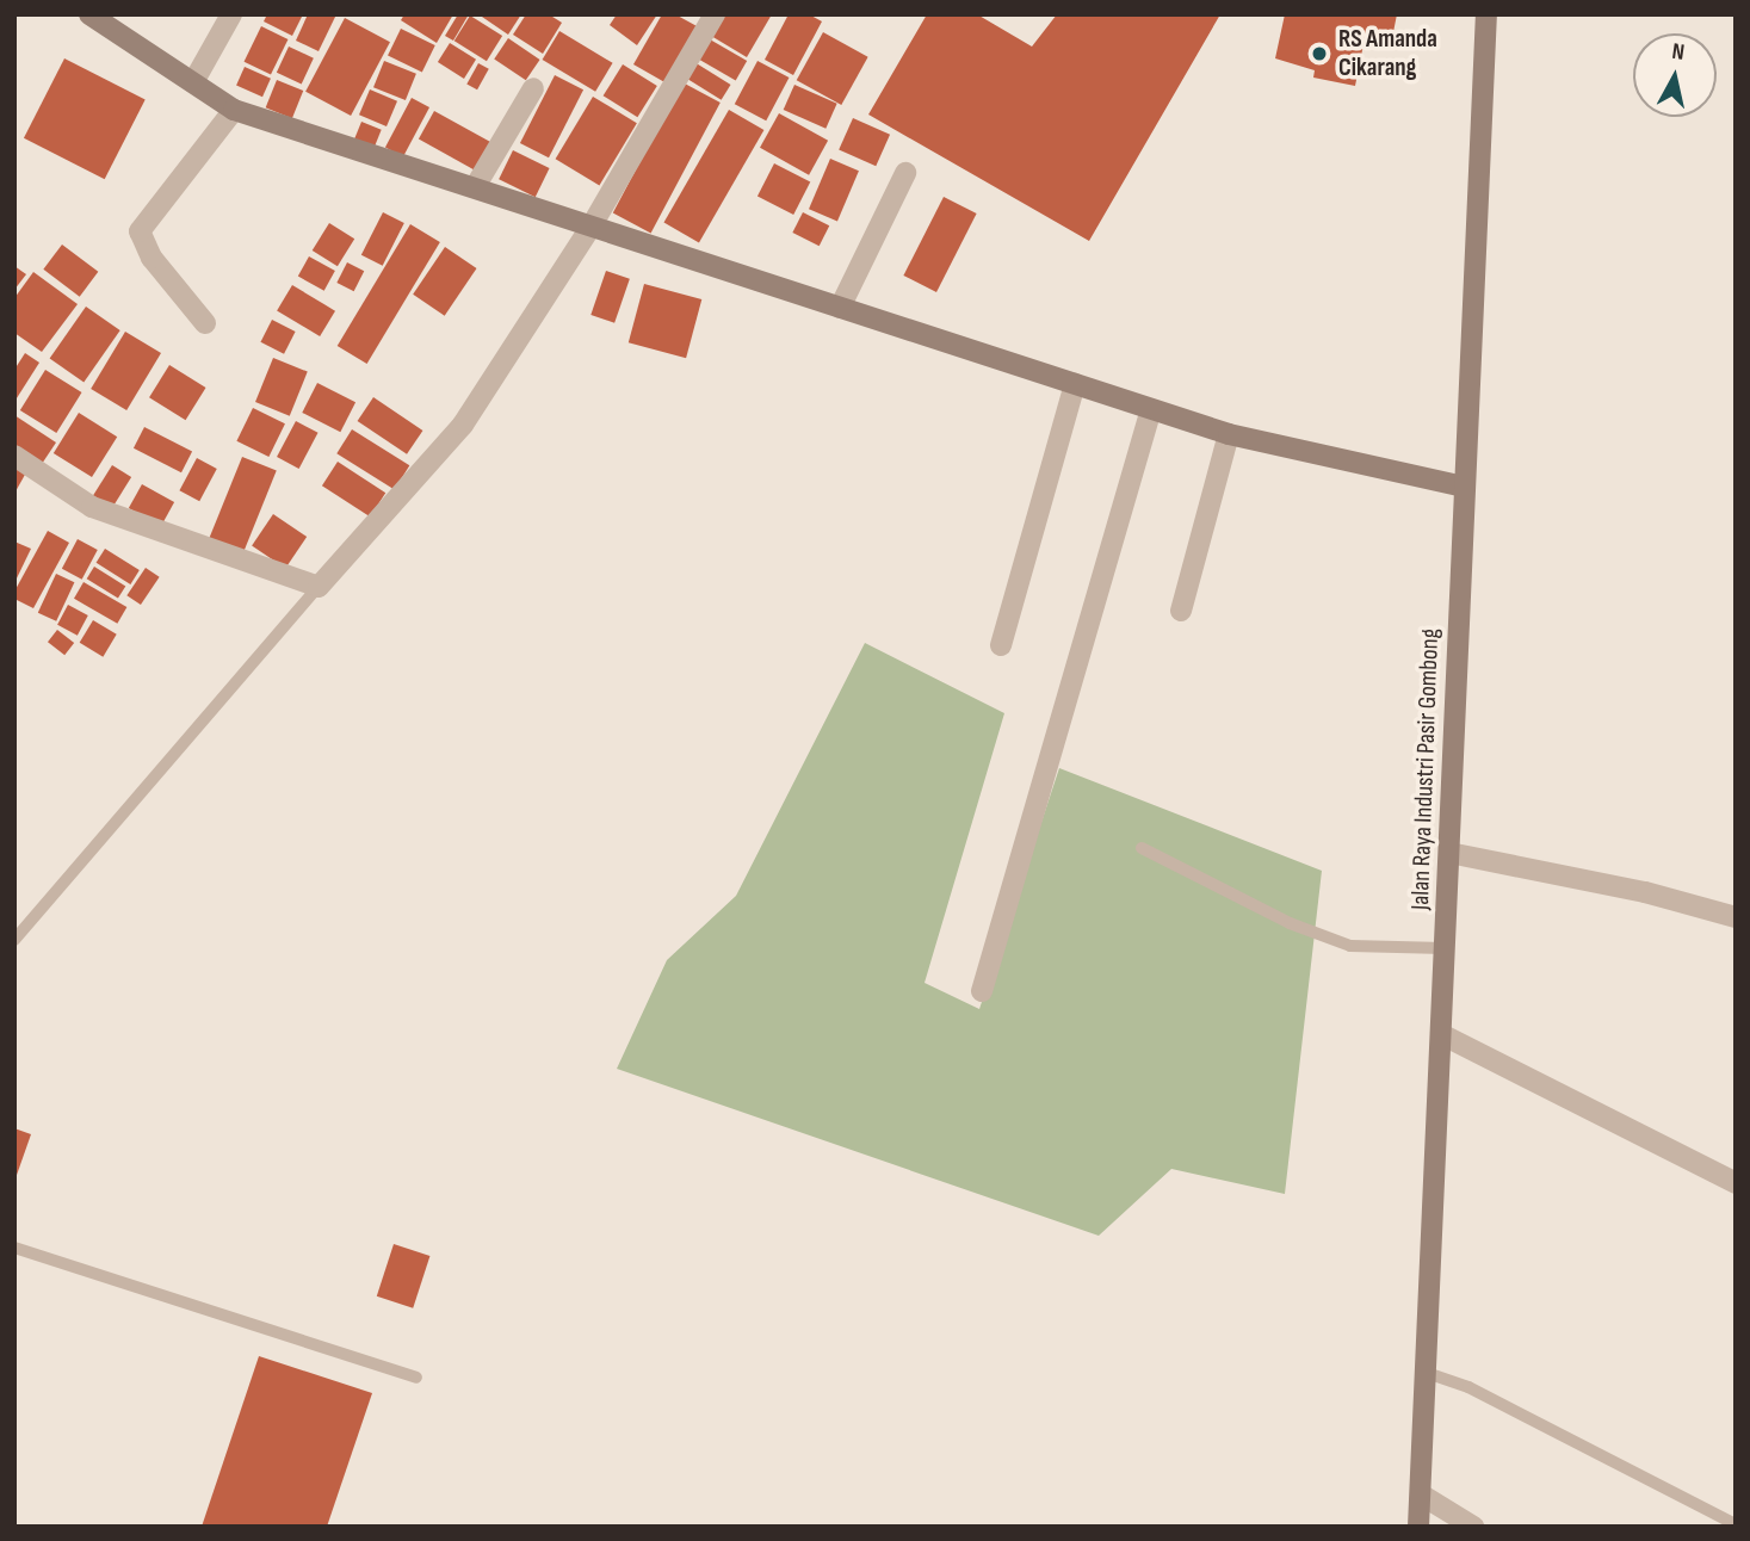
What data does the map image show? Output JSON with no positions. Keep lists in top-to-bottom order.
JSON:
{
  "streets": {
    "main road": ["Jalan Raya Industri Pasir Gombong"]
  },
  "places": ["RS Amanda Cikarang"],
  "north": "top"
}
